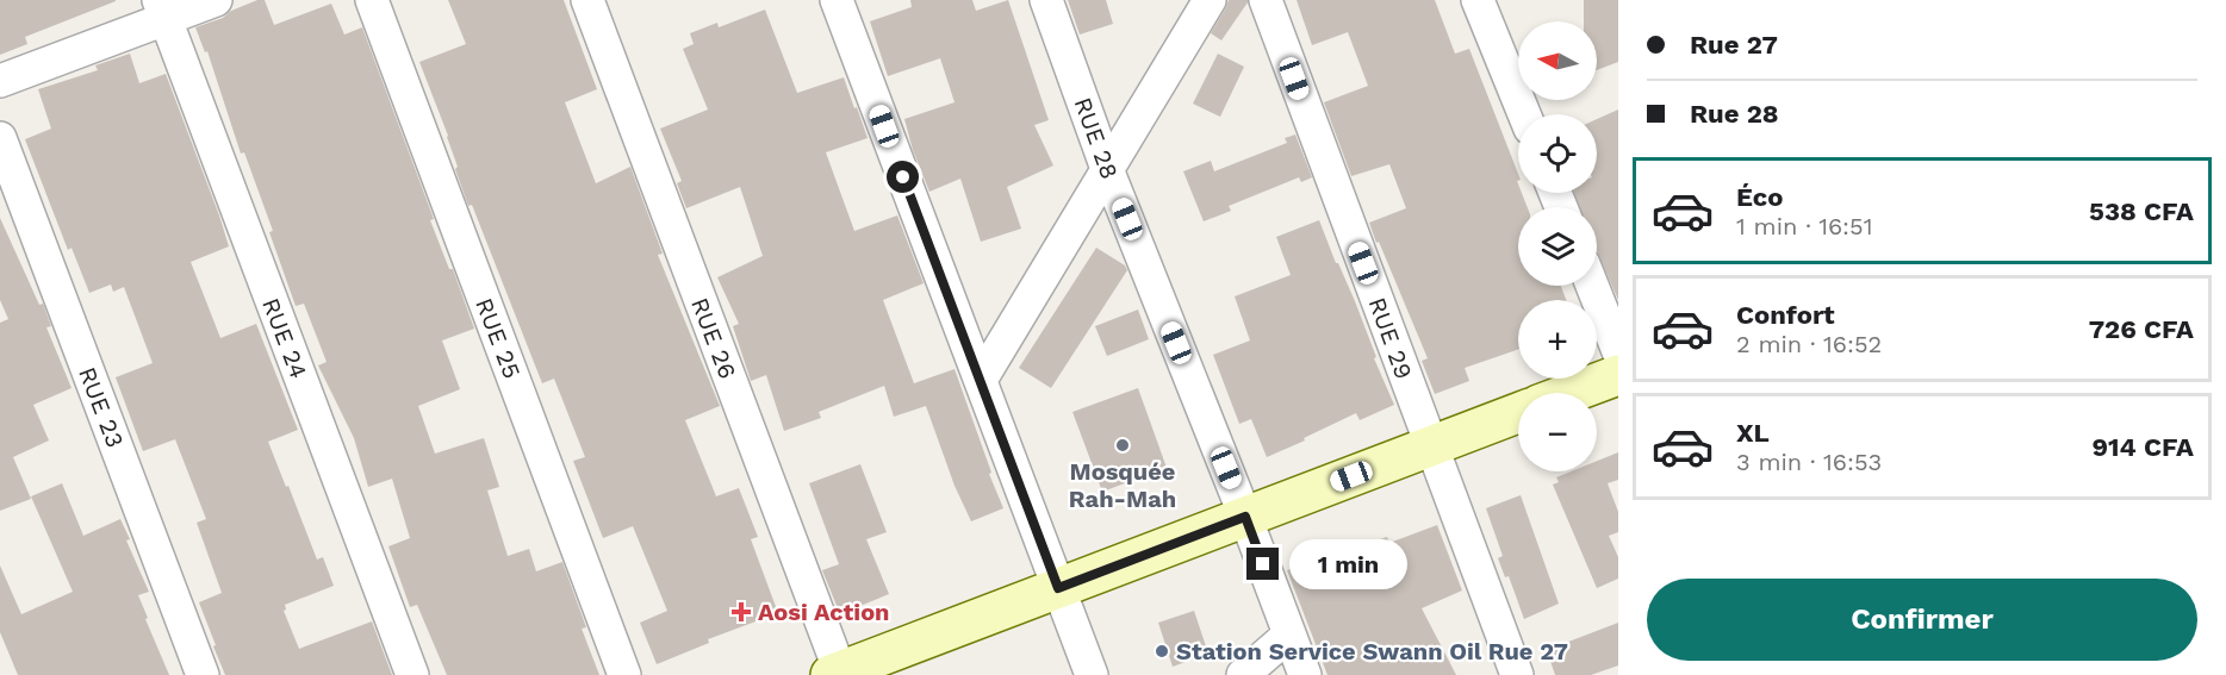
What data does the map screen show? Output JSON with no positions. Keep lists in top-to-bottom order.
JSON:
{
  "streets": {
    "street": [
      "RUE 28",
      "RUE 24",
      "RUE 25",
      "RUE 26",
      "RUE 29",
      "RUE 23"
    ]
  },
  "places": {
    "other": ["Mosquée Rah-Mah", "Station Service Swann Oil Rue 27"],
    "health": ["Aosi Action"]
  },
  "north": "left",
  "page": {
    "banner": ["Rue 27", "Rue 28"],
    "map_buttons": ["+", "−"],
    "list": [
      {
        "name": "Éco",
        "note": "1 min · 16:51",
        "value": "538 CFA"
      },
      {
        "name": "Confort",
        "note": "2 min · 16:52",
        "value": "726 CFA"
      },
      {
        "name": "XL",
        "note": "3 min · 16:53",
        "value": "914 CFA"
      }
    ],
    "bubble": "1 min",
    "buttons": "Confirmer"
  }
}
